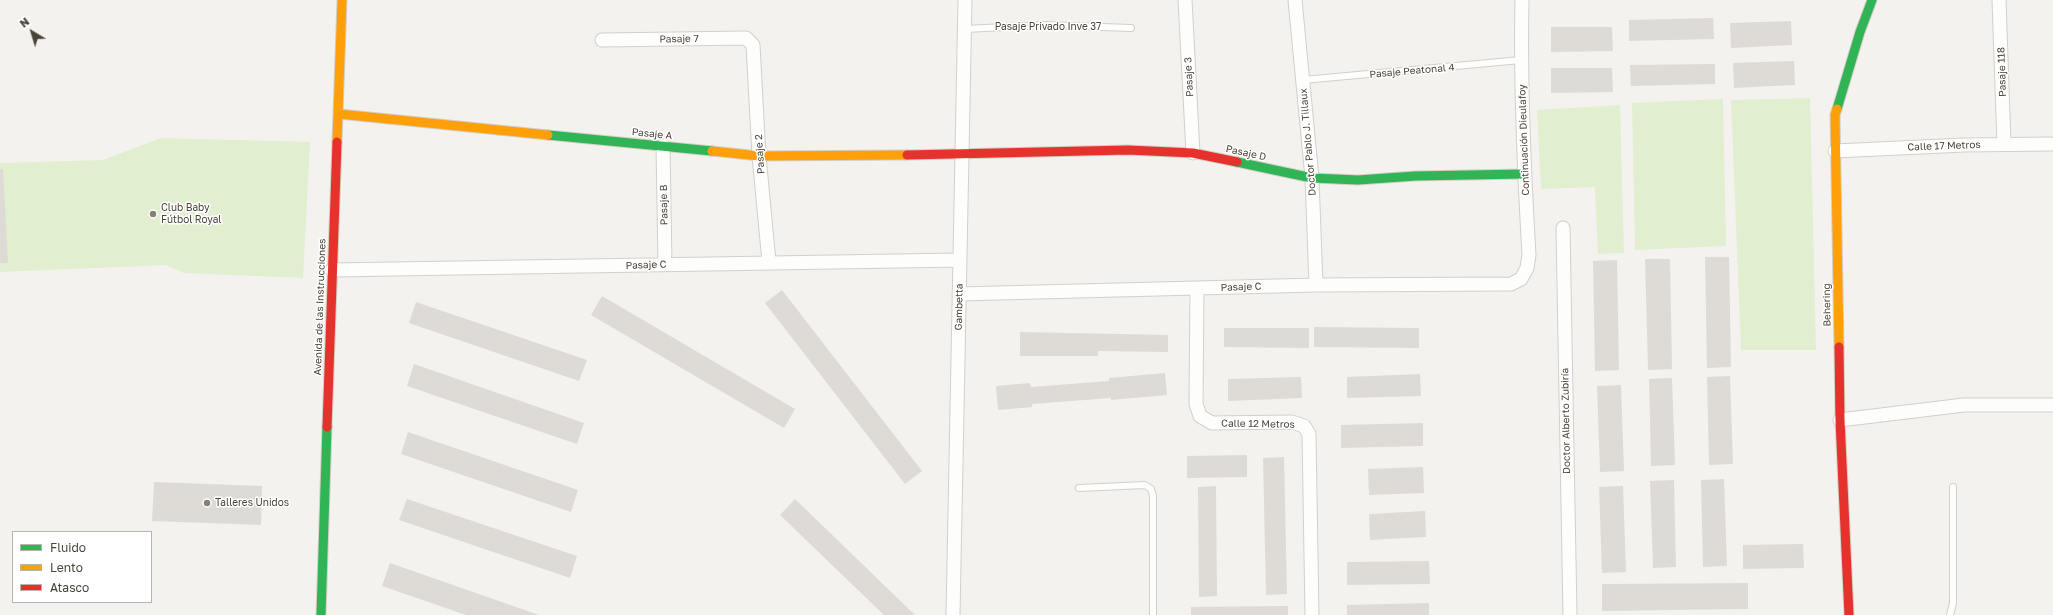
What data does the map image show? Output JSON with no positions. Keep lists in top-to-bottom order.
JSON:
{
  "streets": {
    "street": [
      "Pasaje 7",
      "Pasaje 118",
      "Pasaje 3",
      "Pasaje A",
      "Continuación Dieulafoy",
      "Doctor Pablo J. Tillaux",
      "Calle 17 Metros",
      "Pasaje D",
      "Pasaje 2",
      "Pasaje B",
      "Pasaje C",
      "Behering",
      "Avenida de las Instrucciones",
      "Gambetta",
      "Doctor Alberto Zubiría",
      "Calle 12 Metros"
    ],
    "lane": ["Pasaje Privado Inve 37", "Pasaje Peatonal 4"]
  },
  "crossings": [
    ["Pasaje Privado Inve 37", "Gambetta"],
    ["Pasaje 7", "Pasaje 2"],
    ["Pasaje Peatonal 4", "Continuación Dieulafoy"],
    ["Pasaje Peatonal 4", "Doctor Pablo J. Tillaux"],
    ["Pasaje 118", "Calle 17 Metros"],
    ["Pasaje 3", "Pasaje D"],
    ["Pasaje A", "Pasaje D"],
    ["Pasaje A", "Pasaje 2"],
    ["Pasaje A", "Pasaje B"],
    ["Pasaje A", "Avenida de las Instrucciones"],
    ["Pasaje A", "Gambetta"],
    ["Continuación Dieulafoy", "Pasaje D"],
    ["Continuación Dieulafoy", "Pasaje C"],
    ["Doctor Pablo J. Tillaux", "Pasaje D"],
    ["Doctor Pablo J. Tillaux", "Pasaje C"],
    ["Calle 17 Metros", "Behering"],
    ["Pasaje D", "Gambetta"],
    ["Pasaje 2", "Pasaje C"],
    ["Pasaje B", "Pasaje C"],
    ["Pasaje C", "Avenida de las Instrucciones"],
    ["Pasaje C", "Gambetta"],
    ["Pasaje C", "Calle 12 Metros"]
  ],
  "places": ["Club Baby Fútbol Royal", "Talleres Unidos"],
  "legend": ["Fluido", "Lento", "Atasco"],
  "north": "top left"
}
